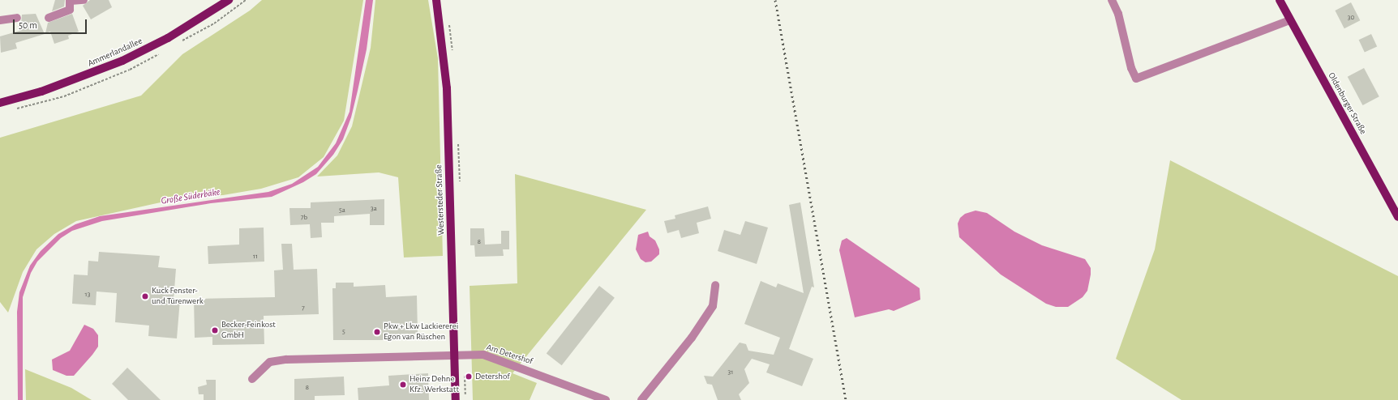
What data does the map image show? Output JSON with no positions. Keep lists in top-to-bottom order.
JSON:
{
  "streets": {
    "main road": ["Ammerlandallee", "Oldenburger Straße", "Westersteder Straße"],
    "street": ["Am Detershof"]
  },
  "crossings": [
    ["Westersteder Straße", "Am Detershof"]
  ],
  "water": ["Große Süderbäke"],
  "places": [
    "Kuck Fenster- und Türenwerk",
    "Becker-Feinkost GmbH",
    "Pkw + Lkw Lackiererei Egon van Rüschen",
    "Detershof",
    "Heinz Dehne Kfz. Werkstatt"
  ],
  "house_numbers": [
    "30",
    "3a",
    "5a",
    "7b",
    "8",
    "11",
    "13",
    "7",
    "5",
    "31",
    "8"
  ],
  "scale_bar": "50 m"
}
